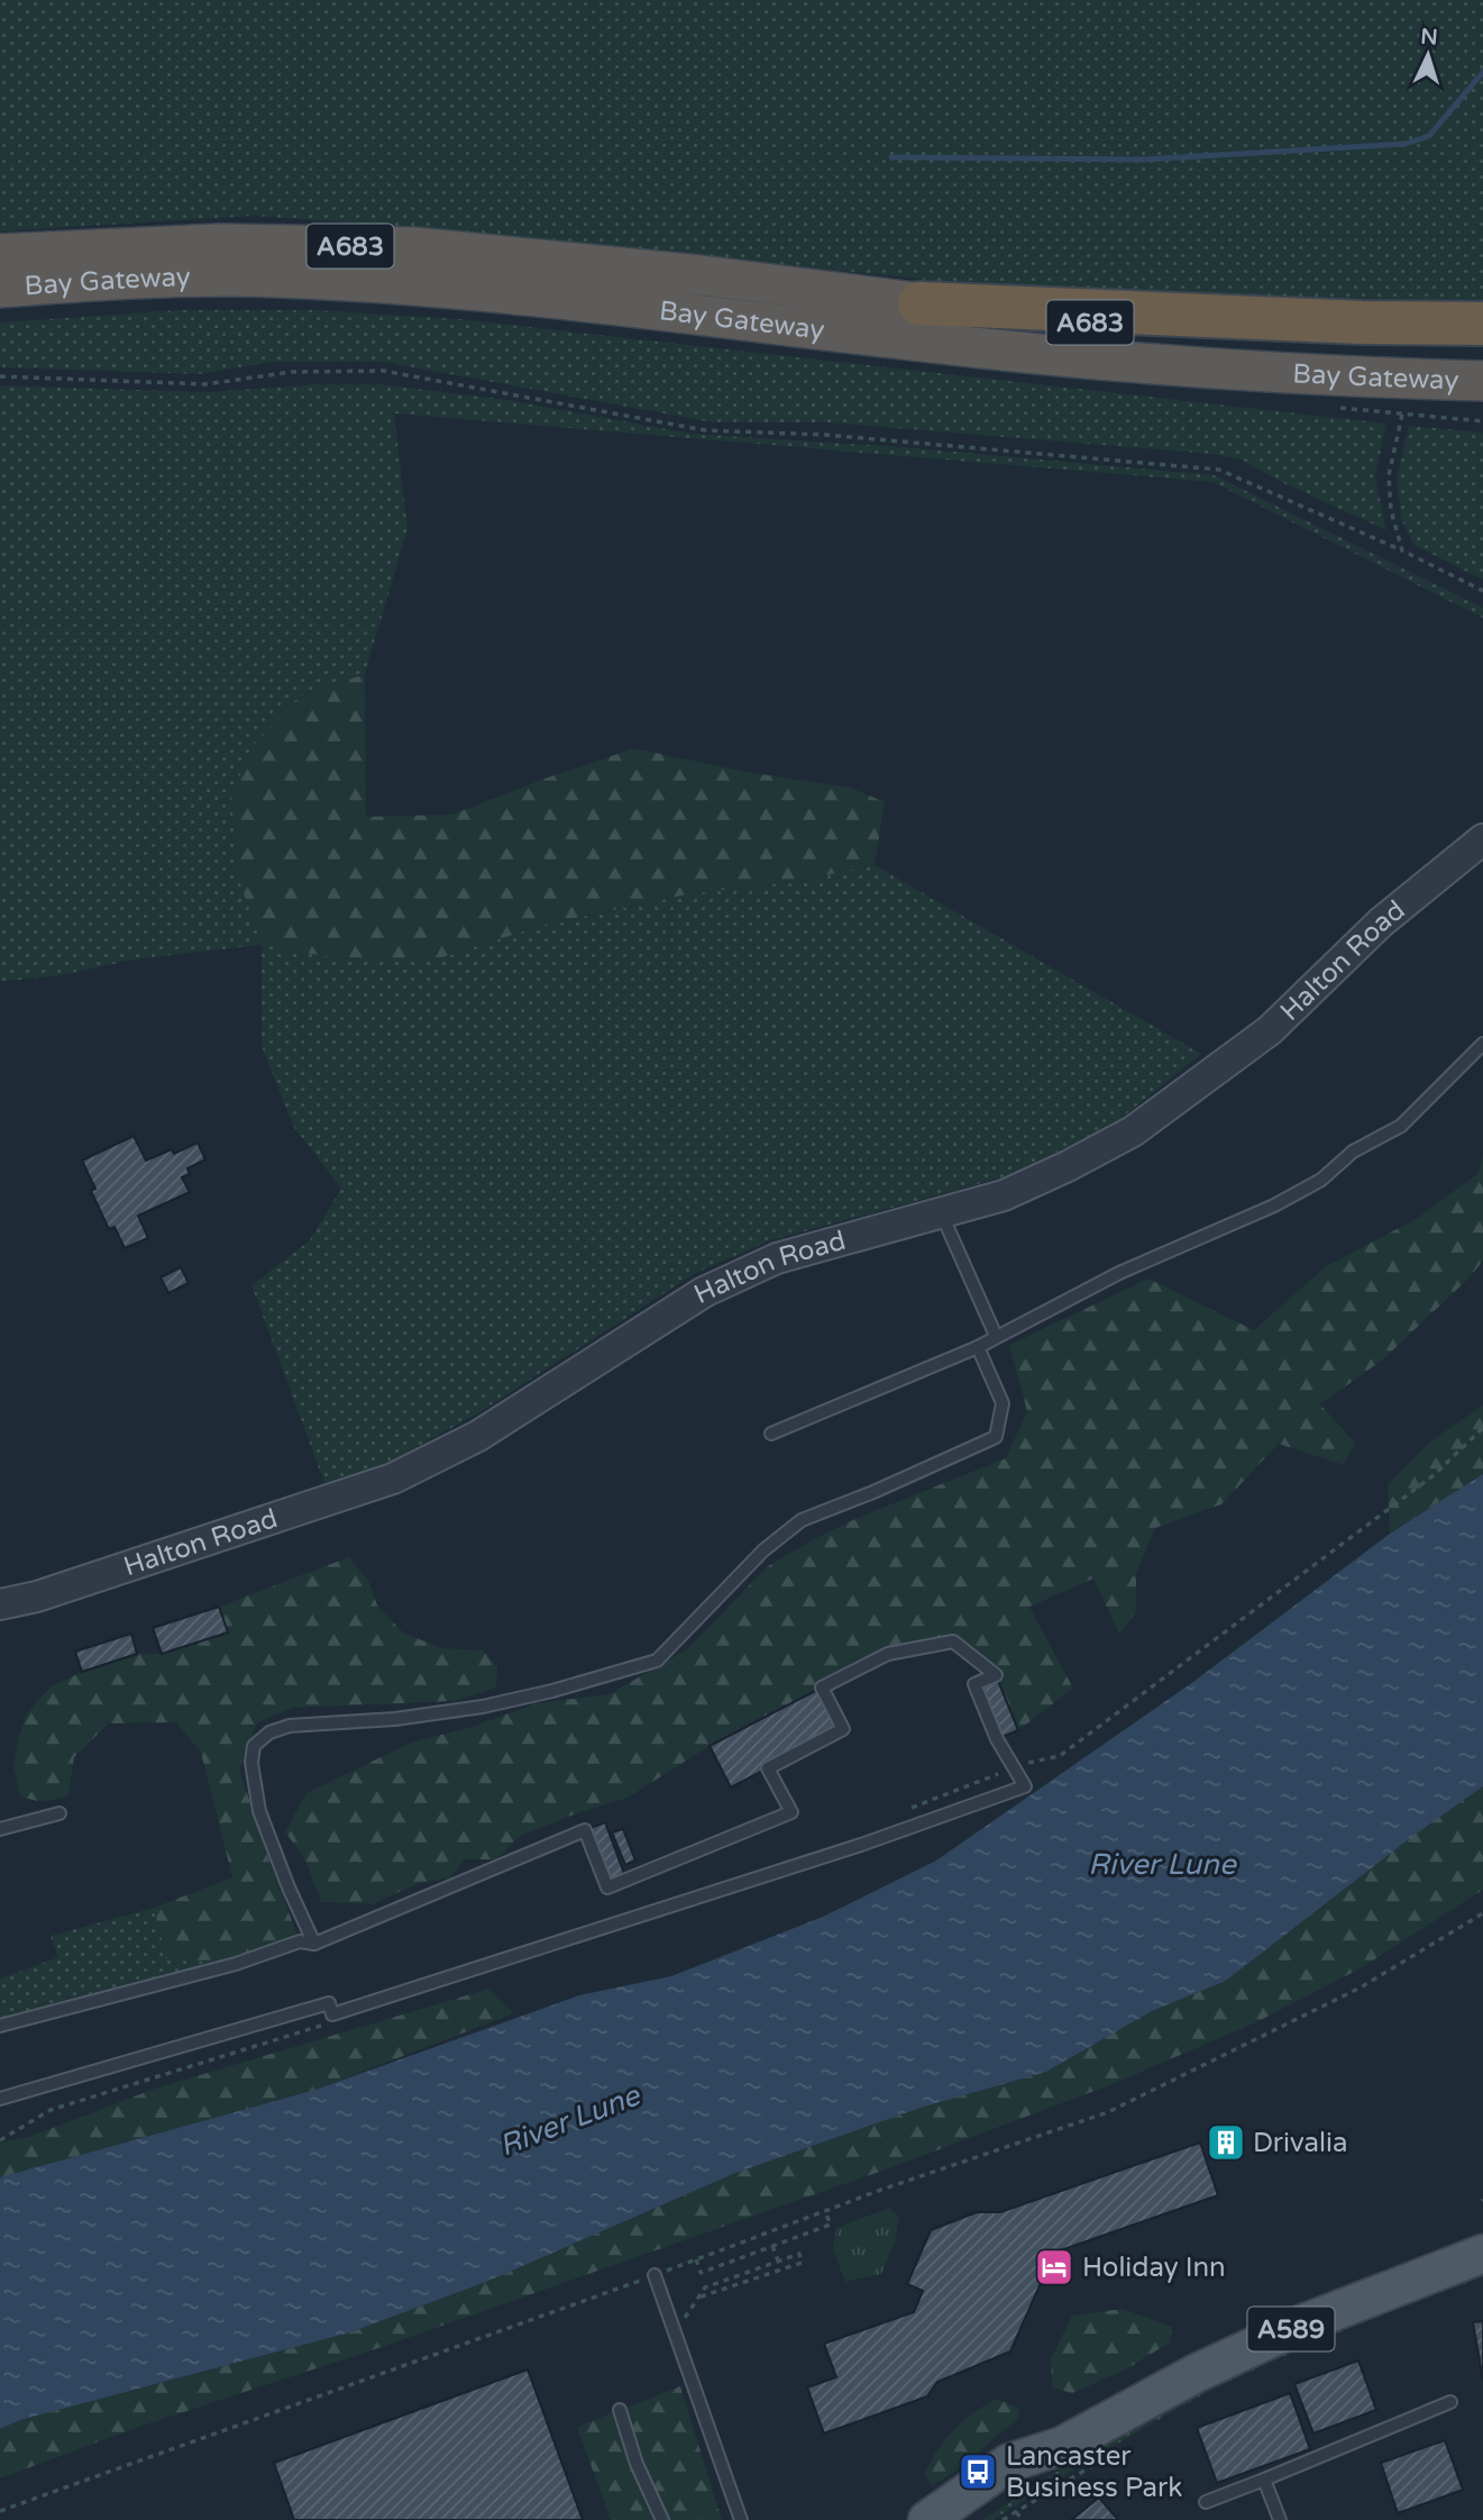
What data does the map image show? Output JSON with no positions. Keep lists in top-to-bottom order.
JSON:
{
  "streets": {
    "highway": ["A683", "Bay Gateway"],
    "main road": ["A589"],
    "street": ["Halton Road"]
  },
  "water": ["River Lune"],
  "places": {
    "building": ["Drivalia"],
    "hotel": ["Holiday Inn"],
    "bus stop": ["Lancaster Business Park"]
  },
  "north": "top"
}
